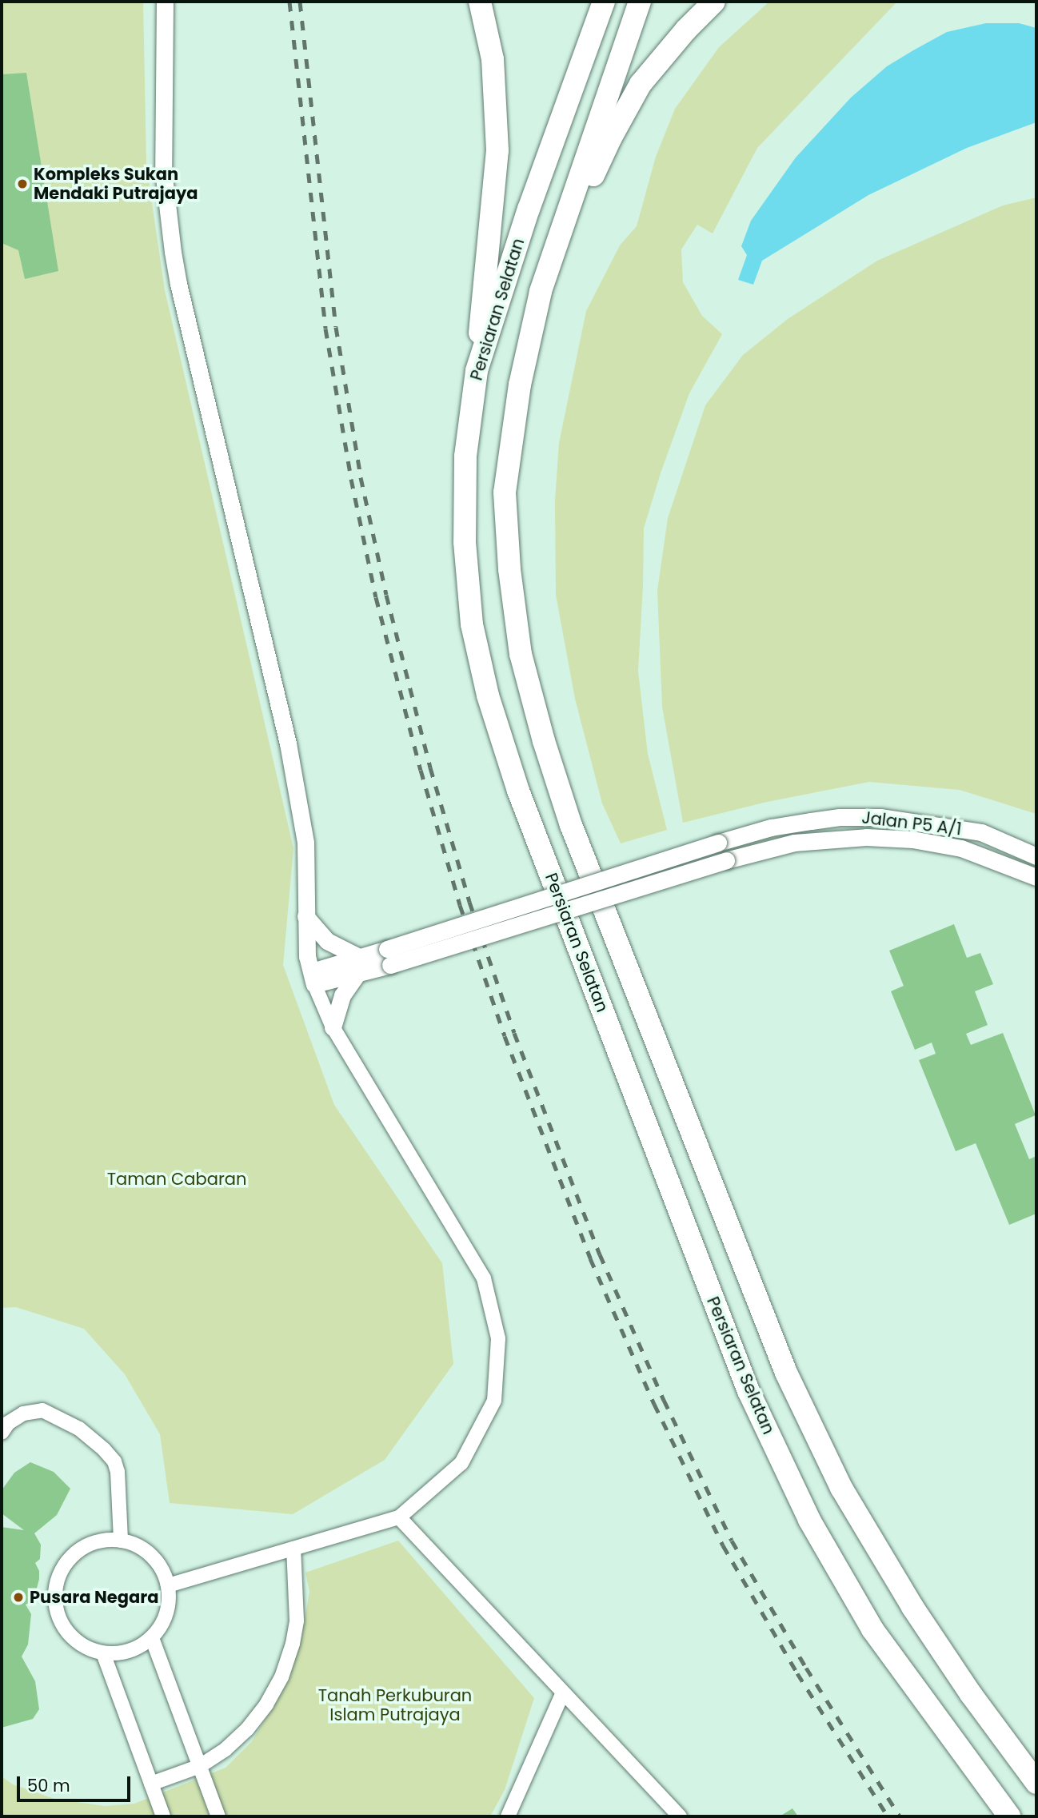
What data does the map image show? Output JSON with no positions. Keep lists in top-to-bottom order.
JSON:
{
  "streets": {
    "main road": ["Persiaran Selatan"],
    "street": ["Jalan P5 A/1"]
  },
  "parks": ["Taman Cabaran", "Tanah Perkuburan Islam Putrajaya"],
  "places": ["Kompleks Sukan Mendaki Putrajaya", "Pusara Negara"],
  "scale_bar": "50 m"
}
